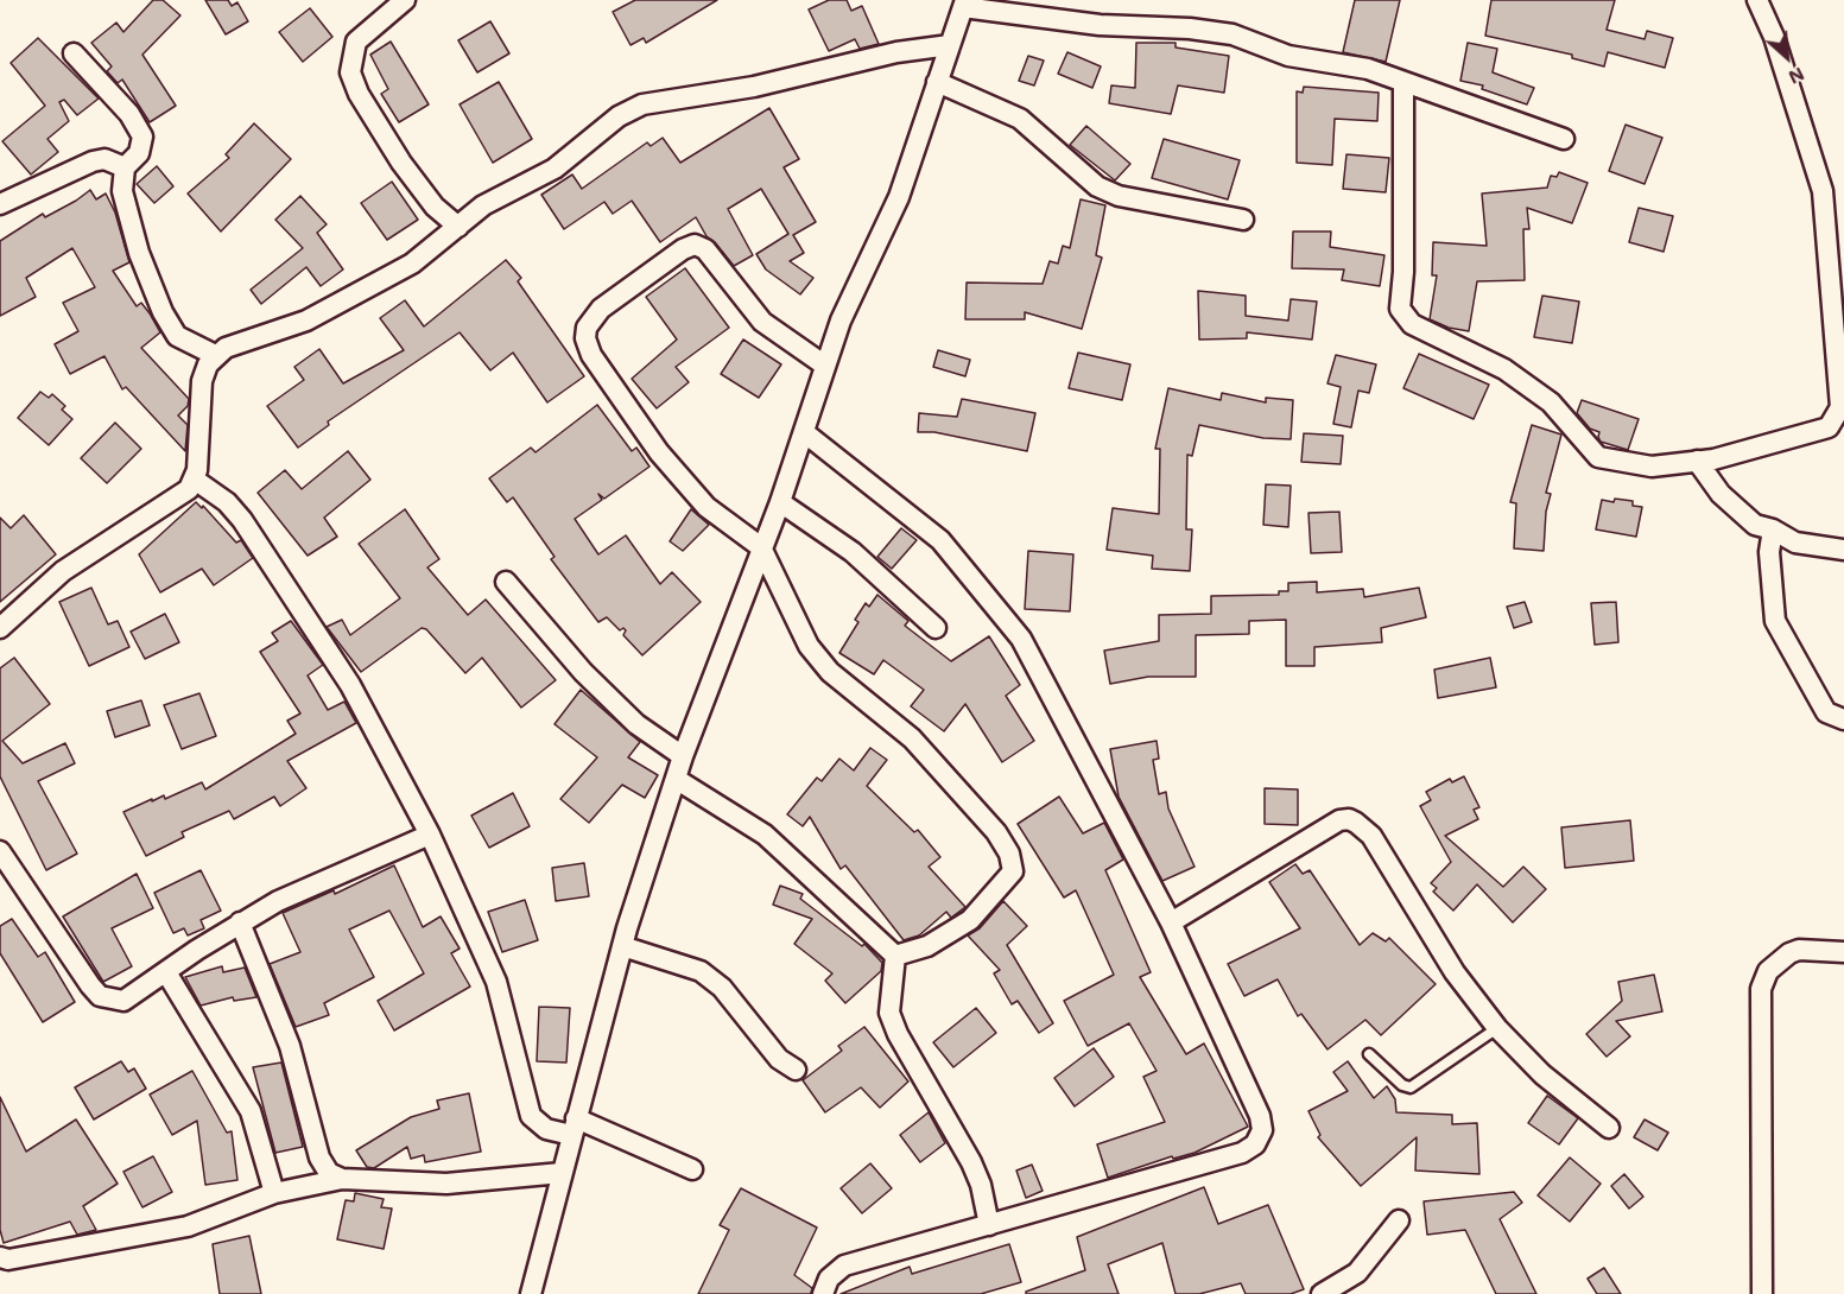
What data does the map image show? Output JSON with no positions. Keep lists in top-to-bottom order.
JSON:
{
  "north": "bottom right"
}
